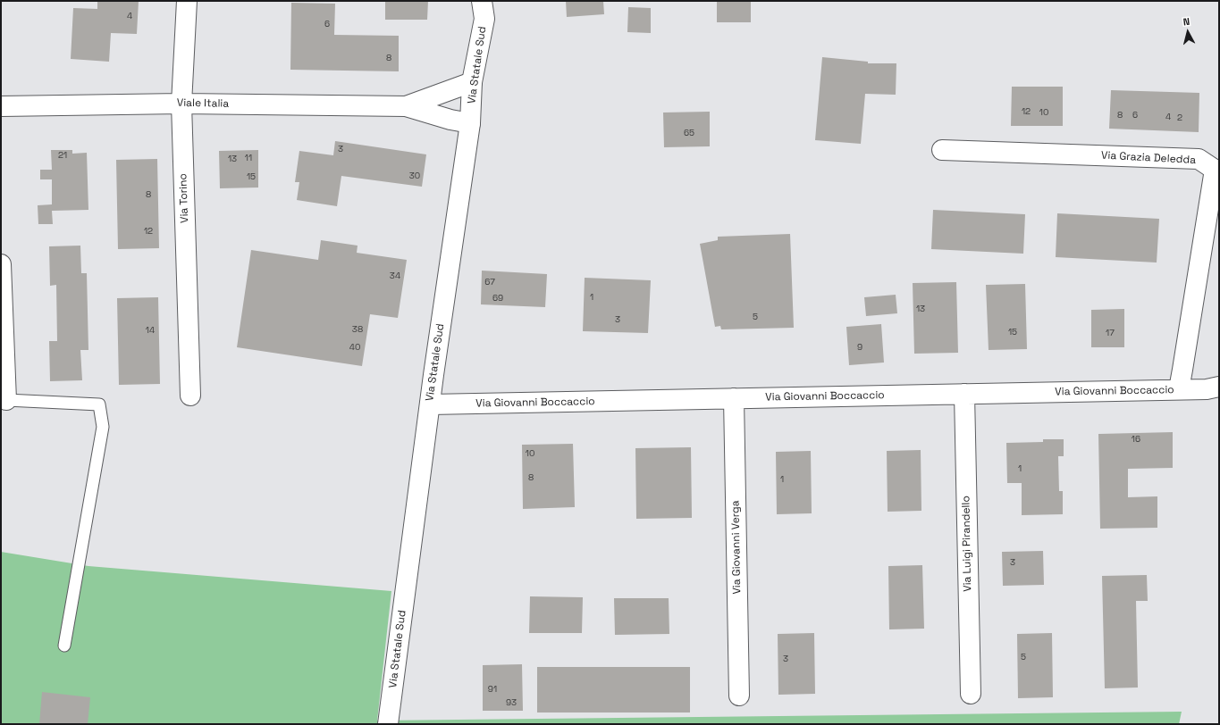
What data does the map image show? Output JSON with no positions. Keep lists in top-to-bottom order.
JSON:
{
  "streets": {
    "street": [
      "Via Statale Sud",
      "Viale Italia",
      "Via Grazia Deledda",
      "Via Torino",
      "Via Giovanni Boccaccio",
      "Via Luigi Pirandello",
      "Via Giovanni Verga"
    ]
  },
  "crossings": [
    ["Via Statale Sud", "Viale Italia"],
    ["Via Statale Sud", "Via Giovanni Boccaccio"],
    ["Viale Italia", "Via Torino"],
    ["Via Grazia Deledda", "Via Giovanni Boccaccio"],
    ["Via Giovanni Boccaccio", "Via Luigi Pirandello"],
    ["Via Giovanni Boccaccio", "Via Giovanni Verga"]
  ],
  "house_numbers": [
    "4",
    "6",
    "8",
    "12",
    "10",
    "8",
    "6",
    "4",
    "2",
    "65",
    "3",
    "21",
    "11",
    "13",
    "30",
    "15",
    "8",
    "12",
    "34",
    "67",
    "1",
    "69",
    "13",
    "5",
    "3",
    "38",
    "14",
    "15",
    "17",
    "40",
    "9",
    "16",
    "10",
    "1",
    "8",
    "1",
    "3",
    "5",
    "3",
    "91",
    "93"
  ],
  "north": "top"
}
